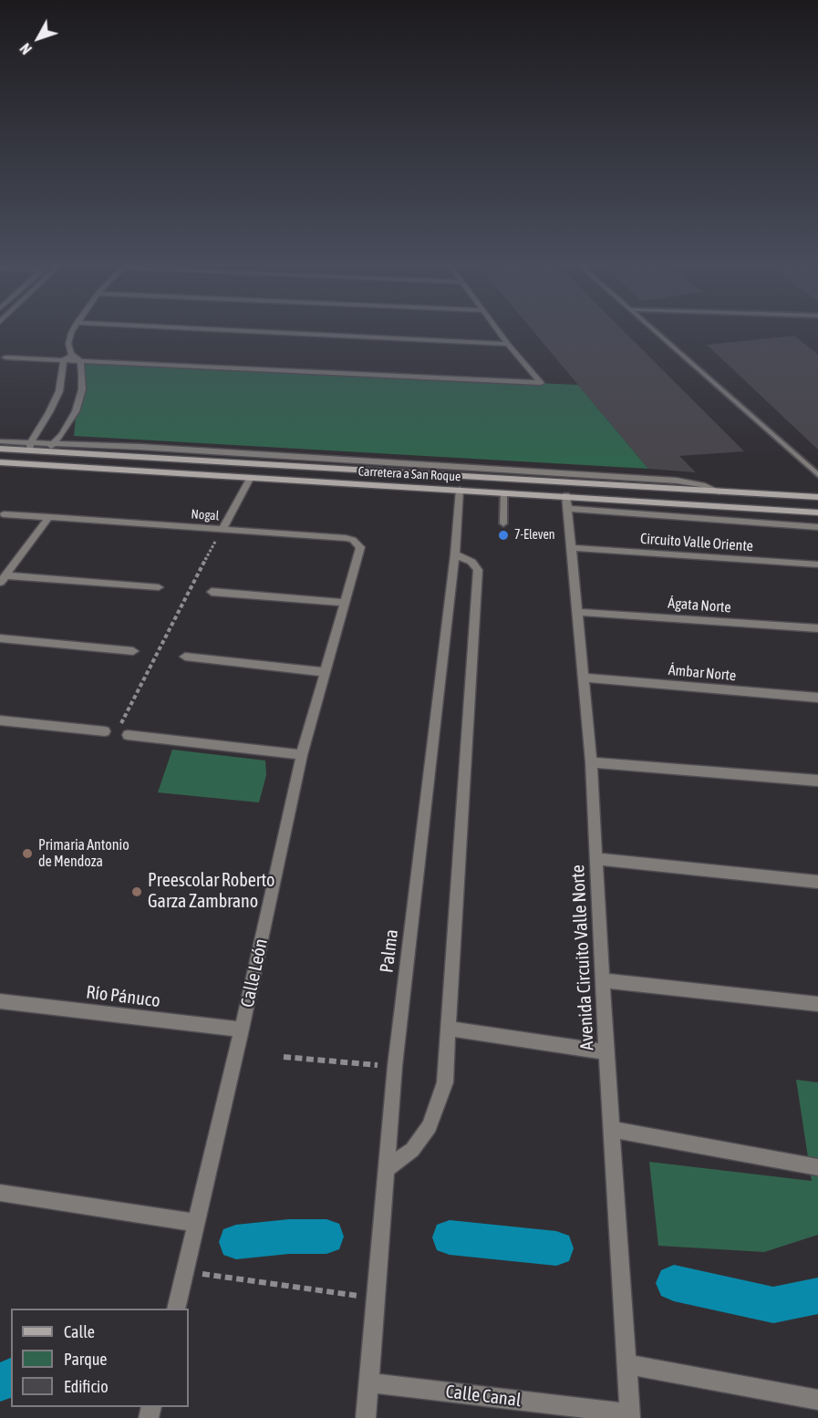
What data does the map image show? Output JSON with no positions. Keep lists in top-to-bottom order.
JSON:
{
  "streets": {
    "main road": ["Carretera a San Roque"],
    "street": [
      "Nogal",
      "Circuito Valle Oriente",
      "Ágata Norte",
      "Ámbar Norte",
      "Palma",
      "Avenida Circuito Valle Norte",
      "Calle León",
      "Río Pánuco",
      "Calle Canal"
    ]
  },
  "crossings": [
    ["Carretera a San Roque", "Palma"],
    ["Carretera a San Roque", "Avenida Circuito Valle Norte"],
    ["Nogal", "Calle León"],
    ["Circuito Valle Oriente", "Avenida Circuito Valle Norte"],
    ["Ágata Norte", "Avenida Circuito Valle Norte"],
    ["Ámbar Norte", "Avenida Circuito Valle Norte"],
    ["Palma", "Calle Canal"],
    ["Avenida Circuito Valle Norte", "Calle Canal"],
    ["Calle León", "Río Pánuco"]
  ],
  "places": ["7-Eleven", "Primaria Antonio de Mendoza", "Preescolar Roberto Garza Zambrano"],
  "legend": ["Calle", "Parque", "Edificio"],
  "north": "bottom left"
}
